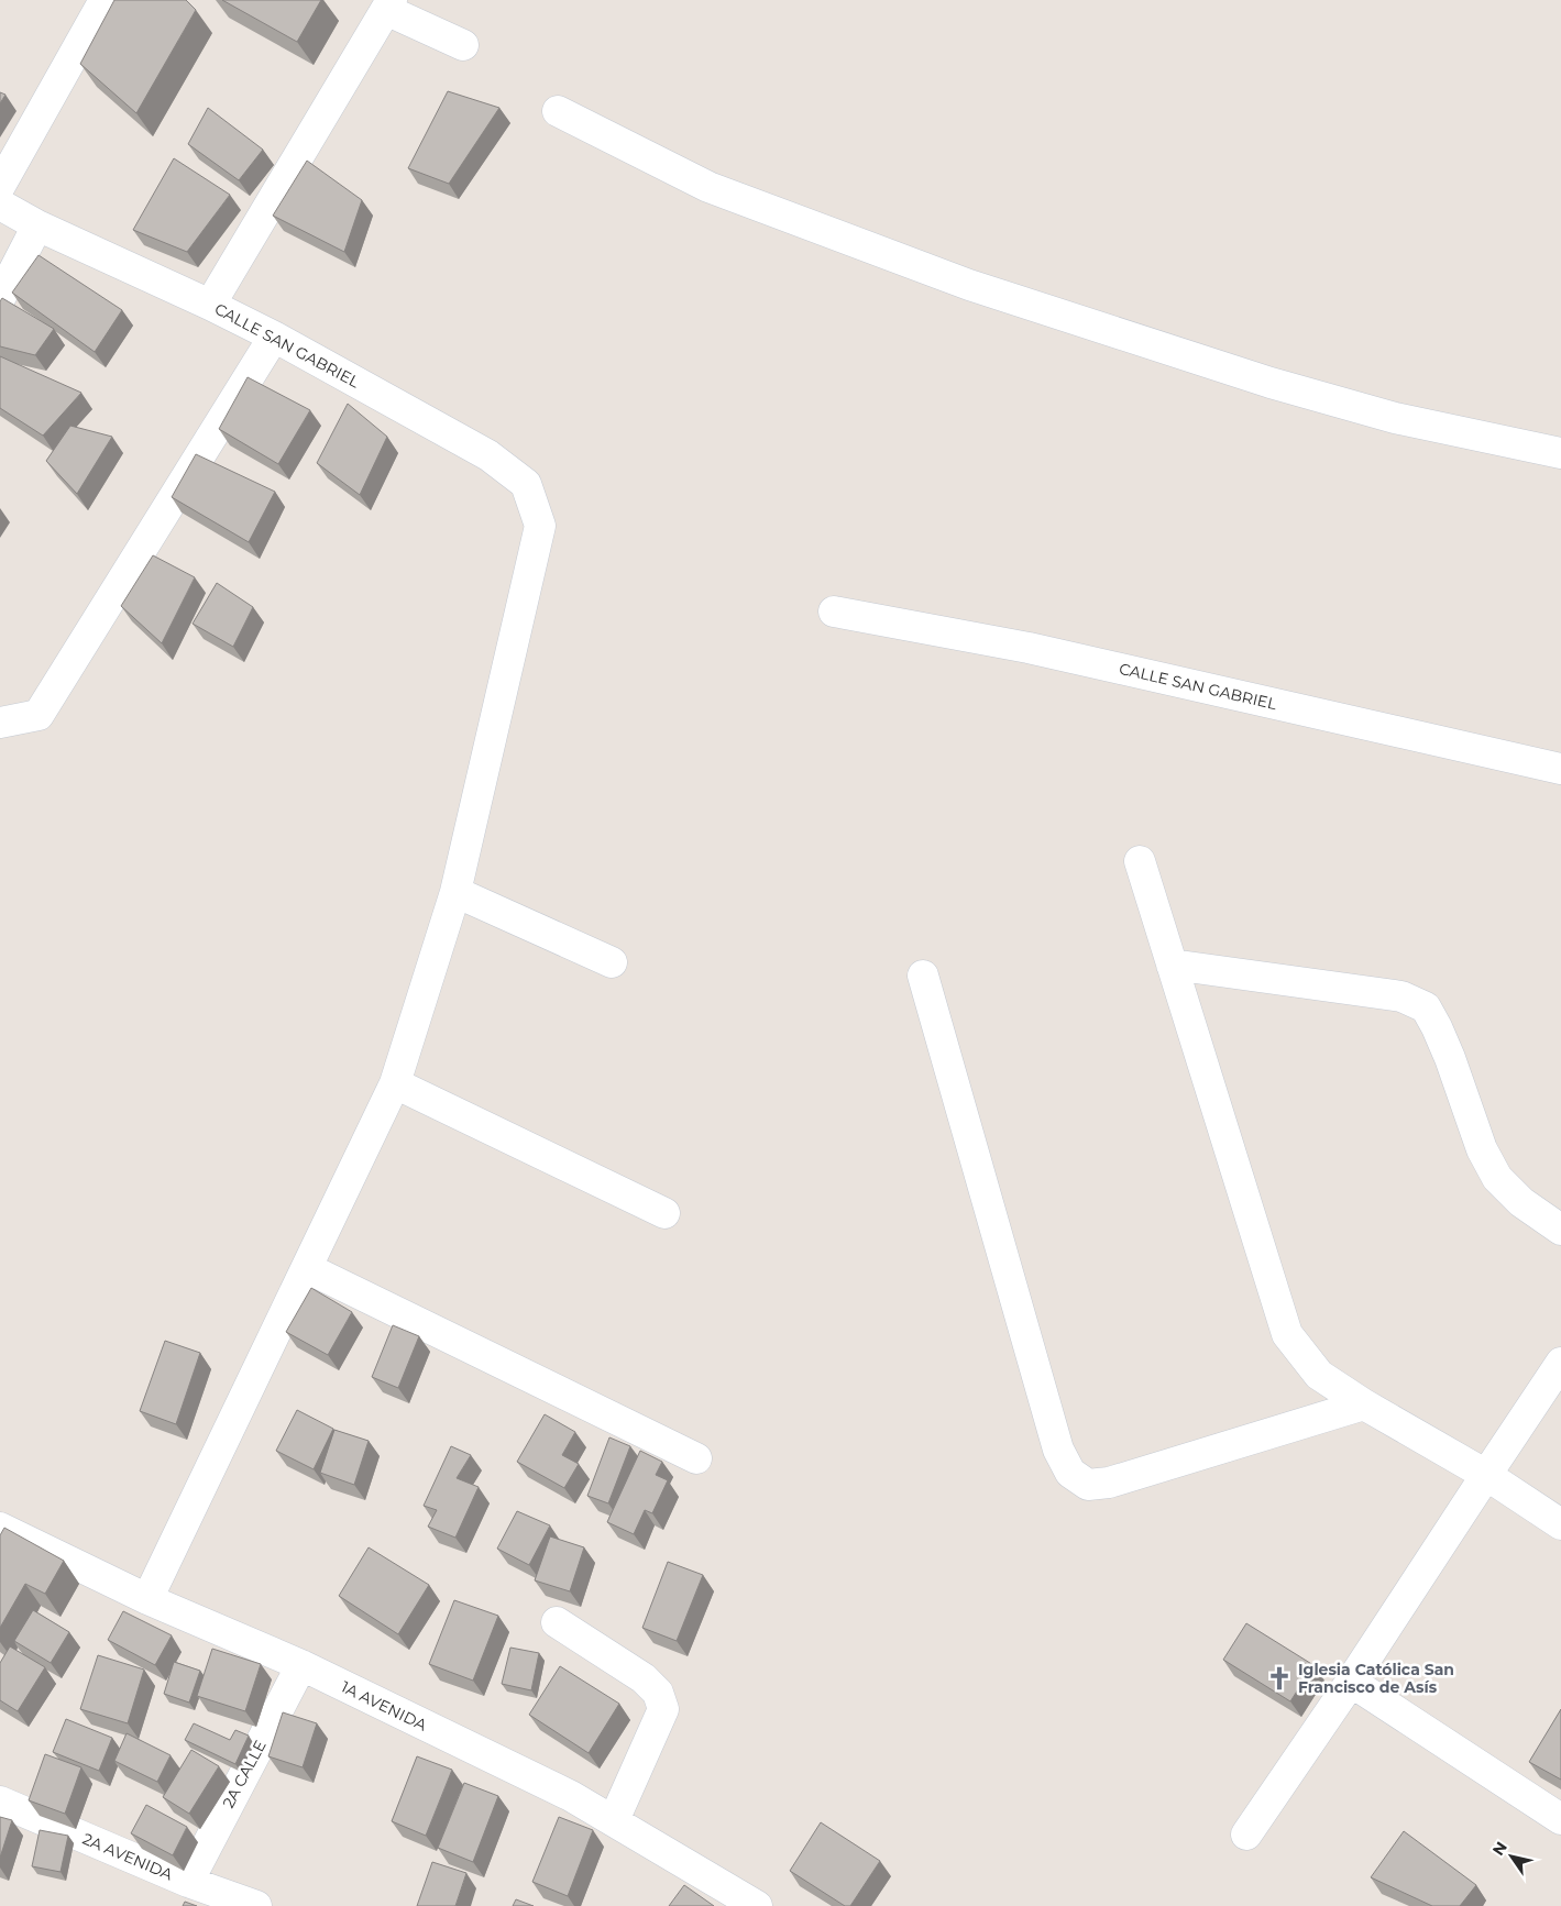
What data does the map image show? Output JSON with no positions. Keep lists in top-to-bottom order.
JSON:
{
  "streets": {
    "street": [
      "CALLE SAN GABRIEL",
      "1A AVENIDA",
      "2A CALLE",
      "2A AVENIDA"
    ]
  },
  "crossings": [
    ["1A AVENIDA", "2A CALLE"],
    ["2A CALLE", "2A AVENIDA"]
  ],
  "places": {
    "church": ["Iglesia Católica San Francisco de Asís"]
  },
  "north": "top left"
}
